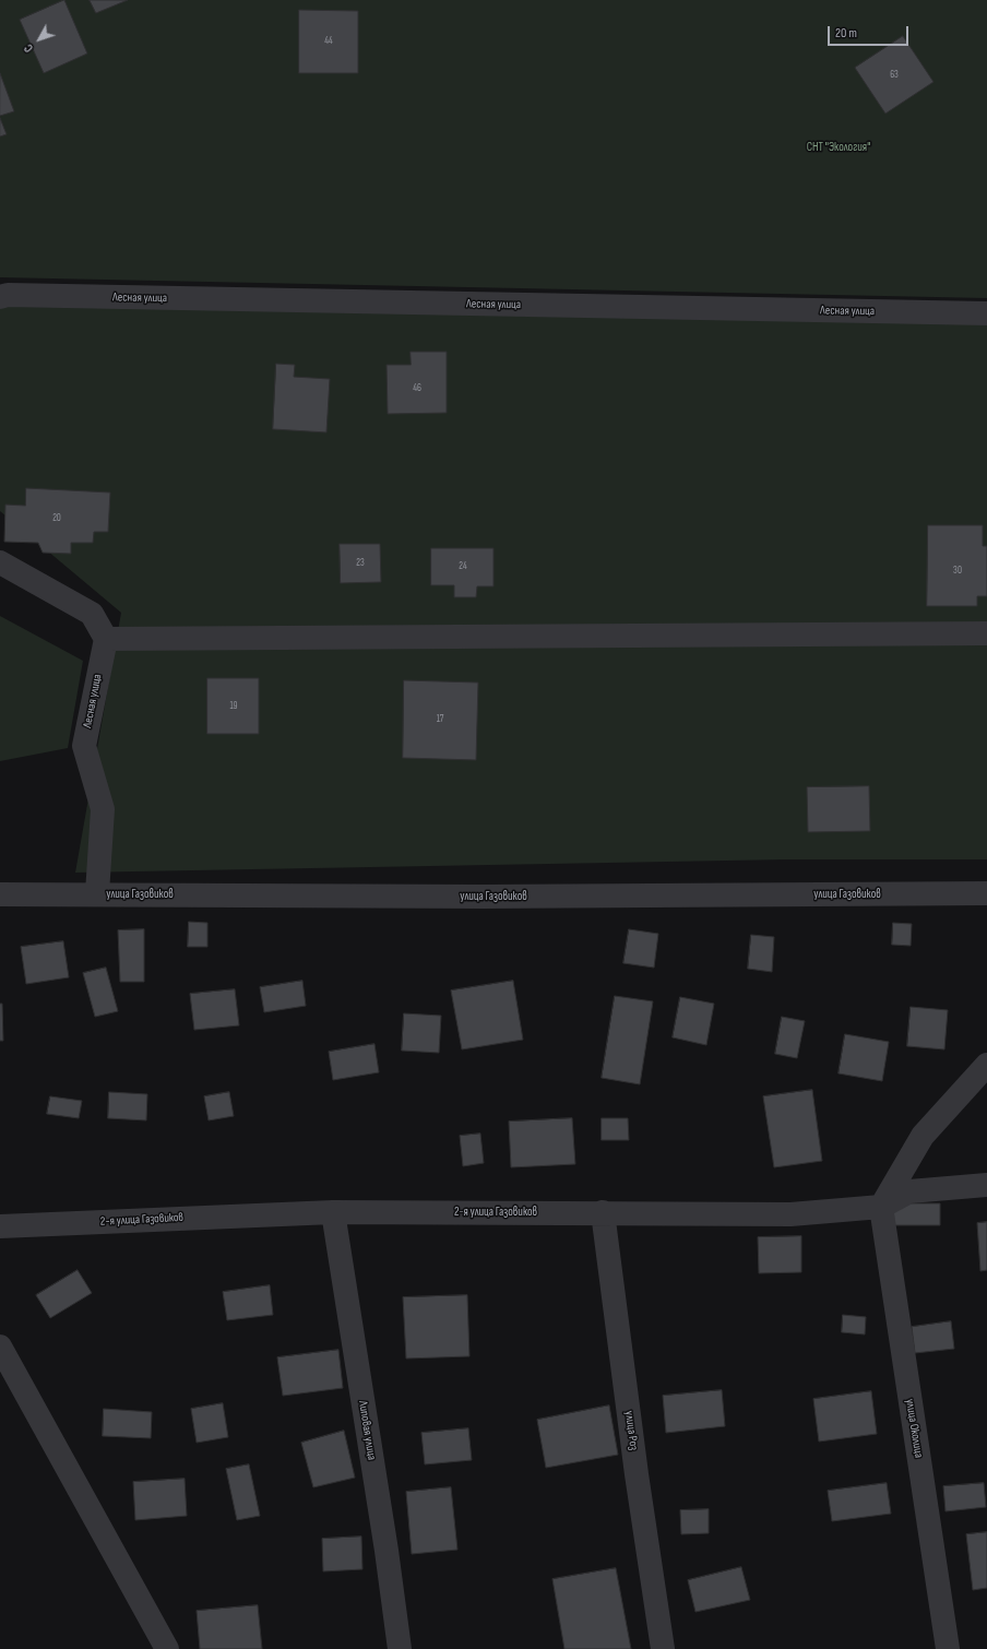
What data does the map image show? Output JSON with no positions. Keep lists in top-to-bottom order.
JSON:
{
  "streets": {
    "street": [
      "Лесная улица",
      "улица Газовиков",
      "2-я улица Газовиков",
      "улица Околица",
      "Липовая улица",
      "улица Роз"
    ]
  },
  "crossings": [
    ["Лесная улица", "улица Газовиков"],
    ["2-я улица Газовиков", "улица Околица"],
    ["2-я улица Газовиков", "Липовая улица"],
    ["2-я улица Газовиков", "улица Роз"]
  ],
  "parks": ["СНТ \"Экология\""],
  "house_numbers": [
    "44",
    "63",
    "46",
    "20",
    "23",
    "24",
    "30",
    "19",
    "17"
  ],
  "scale_bar": "20 m",
  "north": "bottom left"
}
